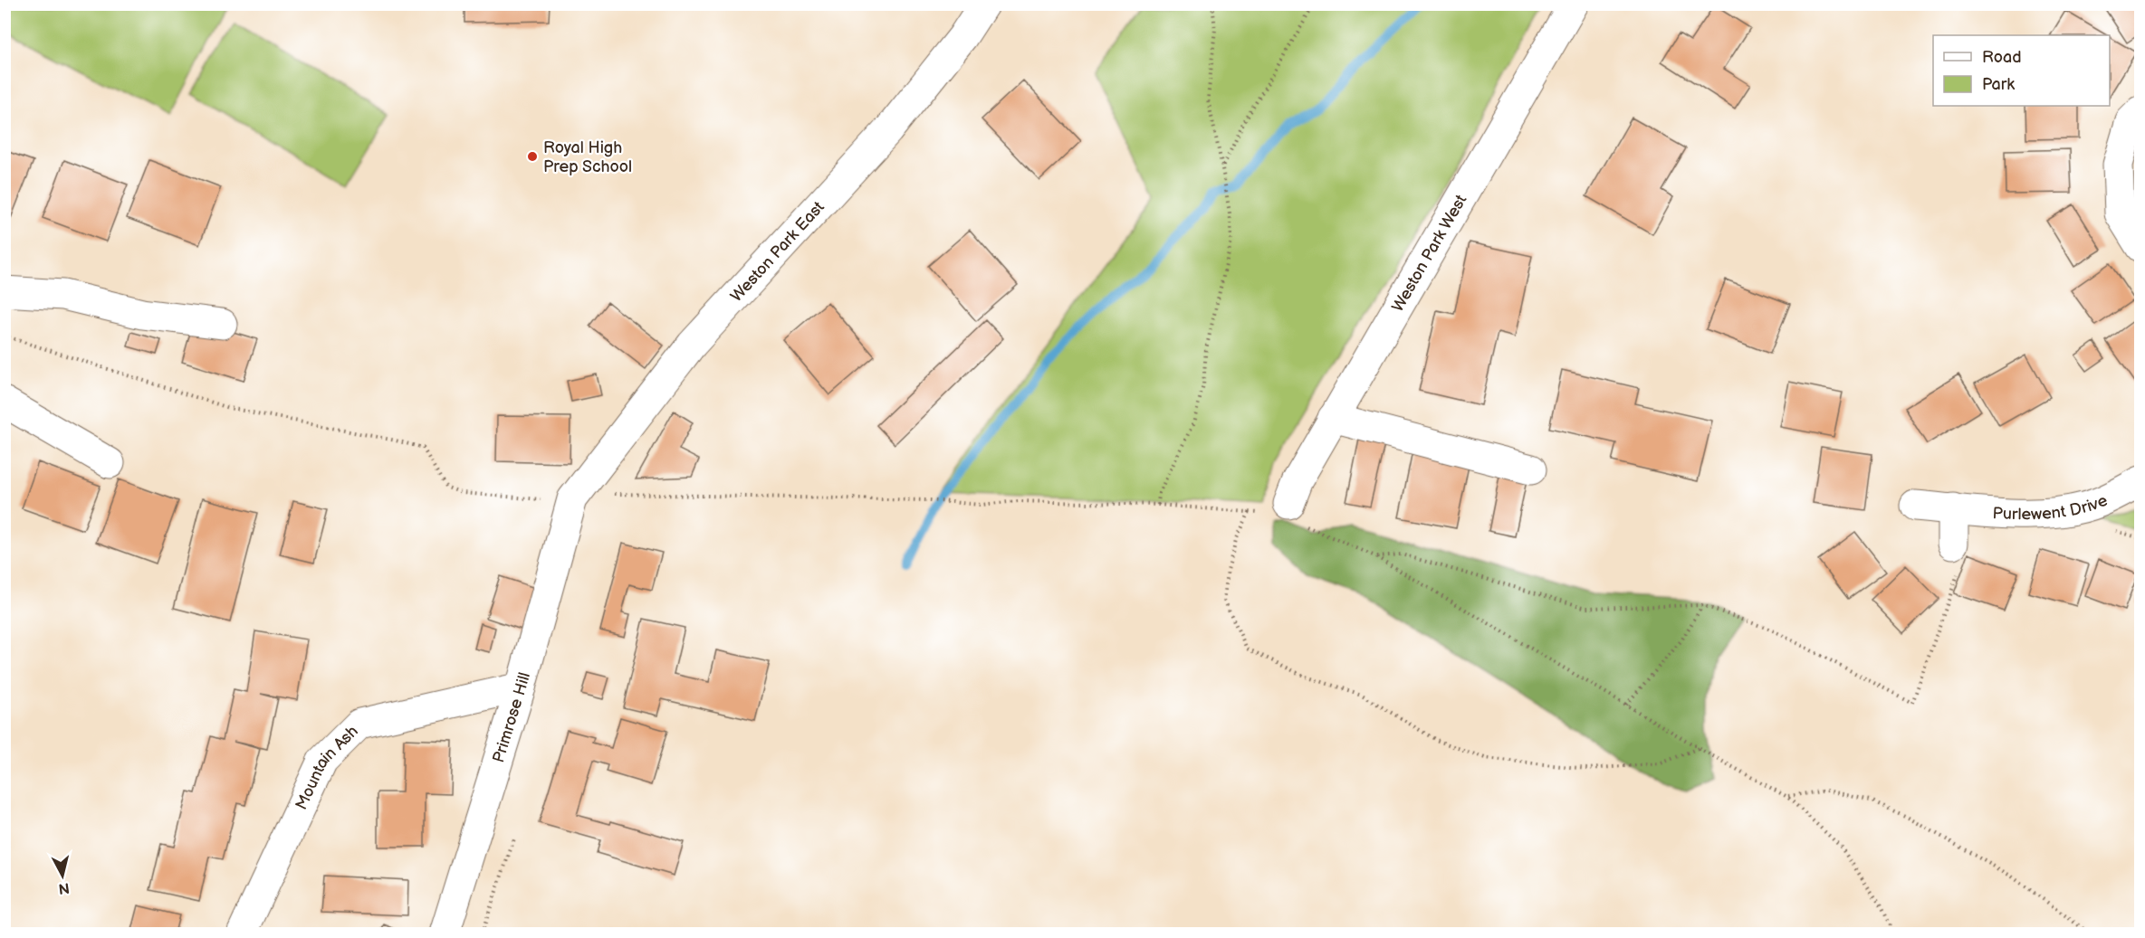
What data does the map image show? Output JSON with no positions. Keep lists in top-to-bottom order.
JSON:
{
  "streets": {
    "street": [
      "Weston Park East",
      "Weston Park West",
      "Purlewent Drive",
      "Primrose Hill",
      "Mountain Ash"
    ]
  },
  "crossings": [
    ["Weston Park East", "Primrose Hill"],
    ["Primrose Hill", "Mountain Ash"]
  ],
  "places": ["Royal High Prep School"],
  "legend": ["Road", "Park"],
  "north": "bottom"
}
